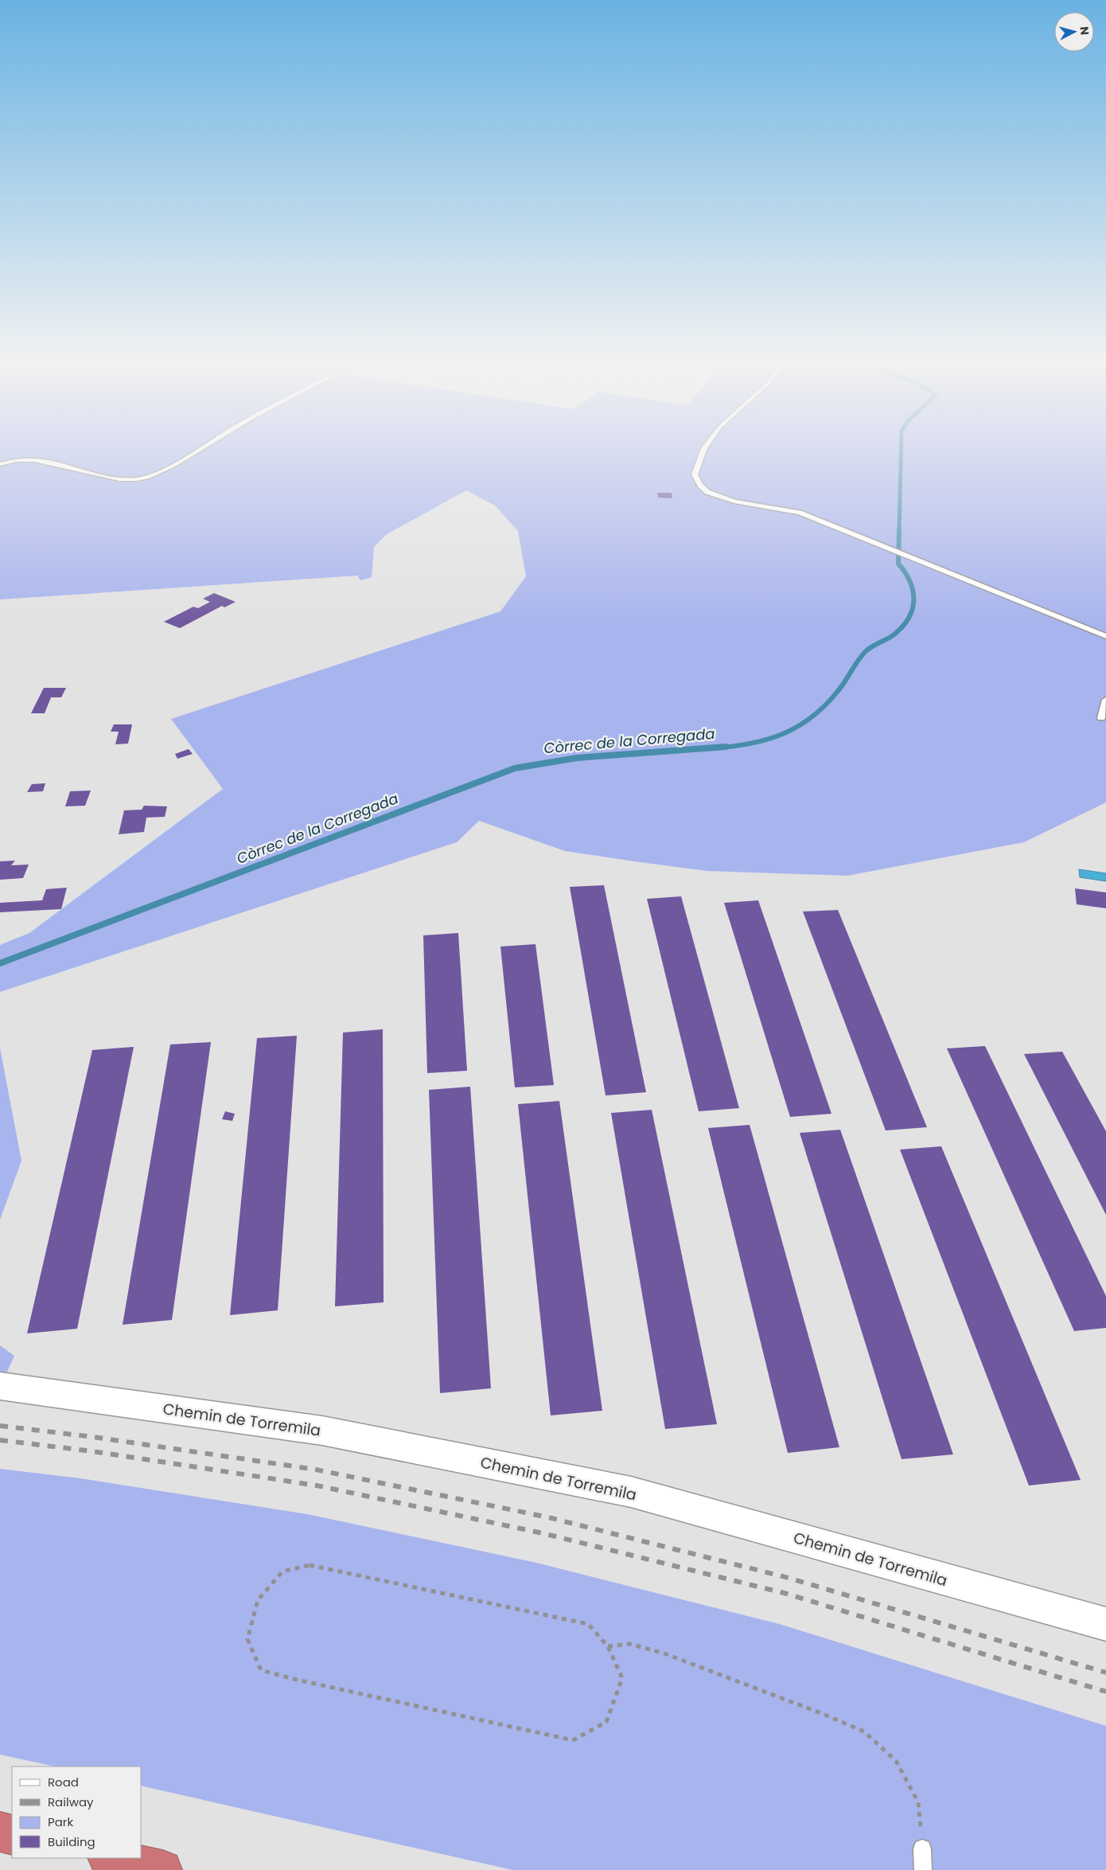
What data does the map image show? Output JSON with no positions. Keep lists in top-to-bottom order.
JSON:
{
  "streets": {
    "street": ["Chemin de Torremila"]
  },
  "water": ["Còrrec de la Corregada"],
  "legend": [
    "Road",
    "Railway",
    "Park",
    "Building"
  ],
  "north": "right"
}
